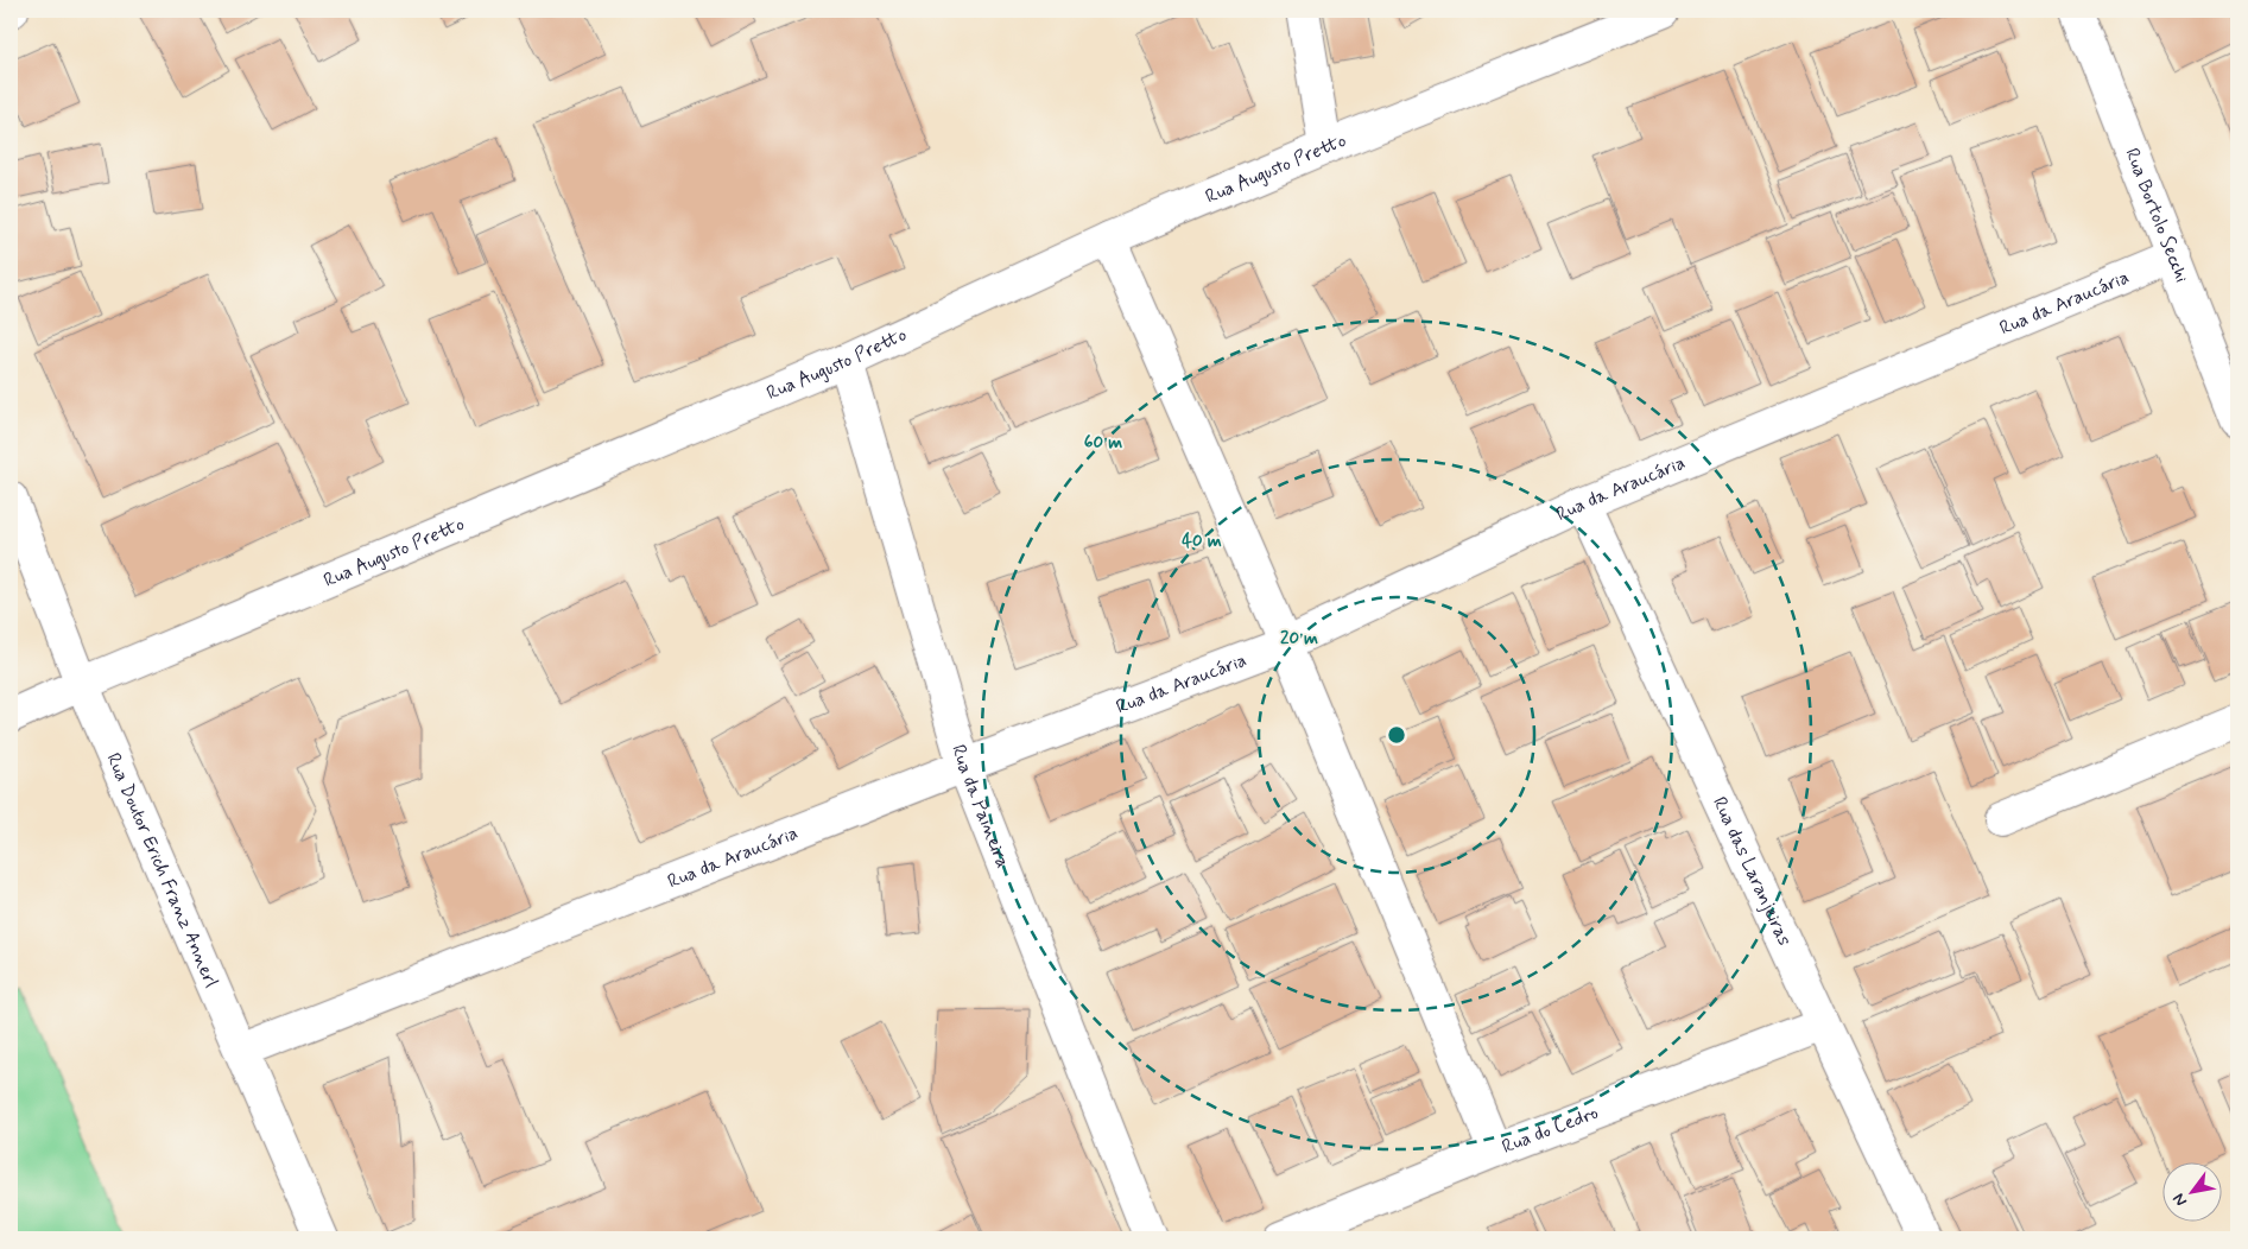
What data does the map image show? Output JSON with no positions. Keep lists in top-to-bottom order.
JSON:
{
  "streets": {
    "street": [
      "Rua Augusto Pretto",
      "Rua Bortolo Secchi",
      "Rua da Araucária",
      "Rua da Paineira",
      "Rua Doutor Erich Franz Annerl",
      "Rua das Laranjeiras",
      "Rua do Cedro"
    ]
  },
  "crossings": [
    ["Rua Augusto Pretto", "Rua da Paineira"],
    ["Rua Augusto Pretto", "Rua Doutor Erich Franz Annerl"],
    ["Rua Bortolo Secchi", "Rua da Araucária"],
    ["Rua da Araucária", "Rua da Paineira"],
    ["Rua da Araucária", "Rua Doutor Erich Franz Annerl"],
    ["Rua da Araucária", "Rua das Laranjeiras"],
    ["Rua das Laranjeiras", "Rua do Cedro"]
  ],
  "north": "bottom left",
  "rings": ["60 m", "40 m", "20 m"]
}
